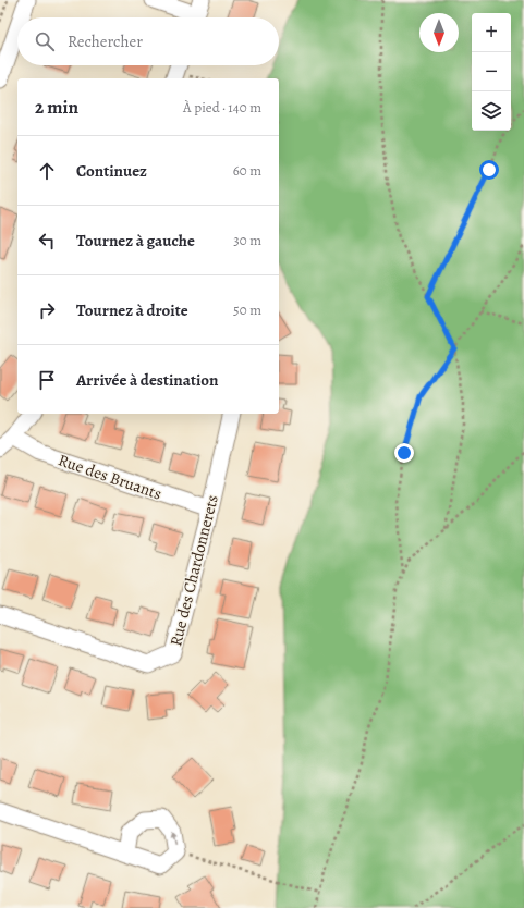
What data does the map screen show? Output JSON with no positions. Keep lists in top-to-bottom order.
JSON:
{
  "streets": {
    "street": ["Rue des Bruants", "Rue des Chardonnerets"]
  },
  "crossings": [
    ["Rue des Bruants", "Rue des Chardonnerets"]
  ],
  "north": "bottom",
  "page": {
    "map_buttons": ["+", "−"],
    "search": "Rechercher",
    "heading": ["2 min", "À pied · 140 m"],
    "list": [
      ["Continuez", "60 m"],
      ["Tournez à gauche", "30 m"],
      ["Tournez à droite", "50 m"],
      "Arrivée à destination"
    ]
  }
}
